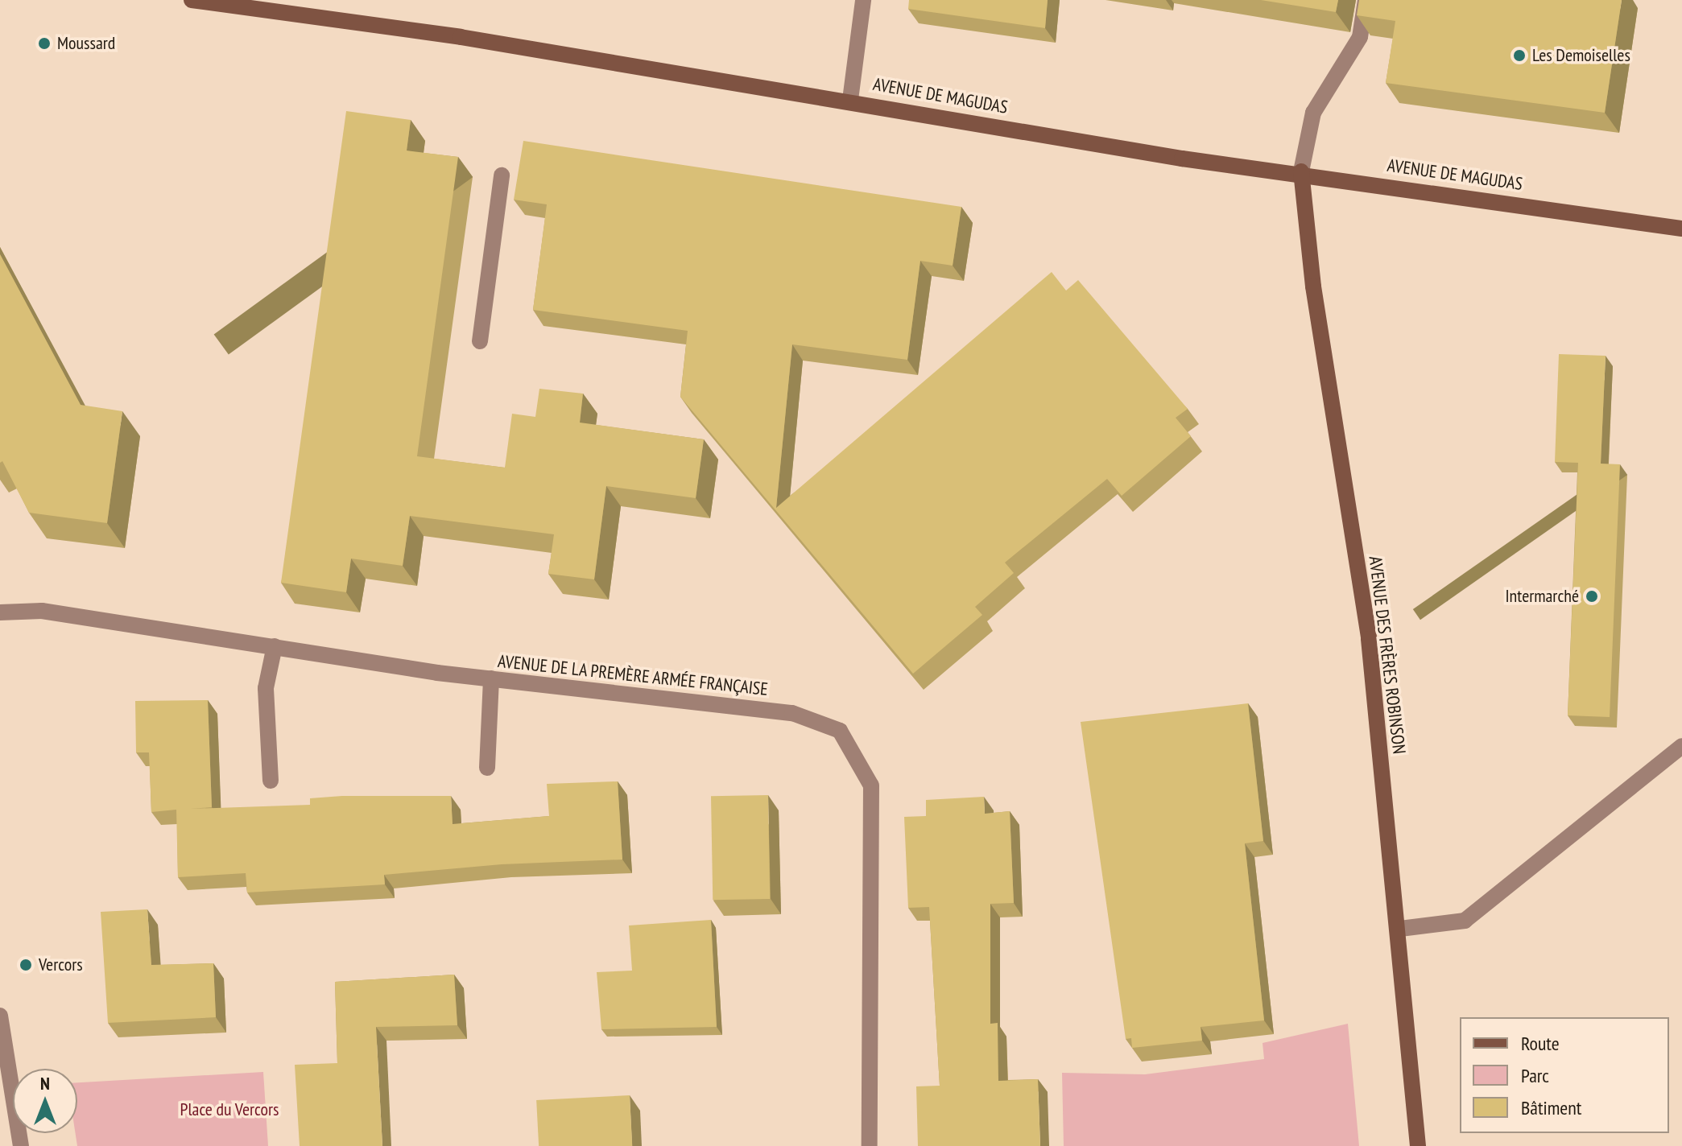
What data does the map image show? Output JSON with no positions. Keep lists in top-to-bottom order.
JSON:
{
  "streets": {
    "main road": ["AVENUE DE MAGUDAS", "AVENUE DES FRÈRES ROBINSON"],
    "street": ["AVENUE DE LA PREMÈRE ARMÉE FRANÇAISE"]
  },
  "crossings": [
    ["AVENUE DE MAGUDAS", "AVENUE DES FRÈRES ROBINSON"]
  ],
  "parks": ["Place du Vercors"],
  "places": [
    "Moussard",
    "Les Demoiselles",
    "Intermarché",
    "Vercors"
  ],
  "legend": ["Route", "Parc", "Bâtiment"],
  "north": "top"
}
